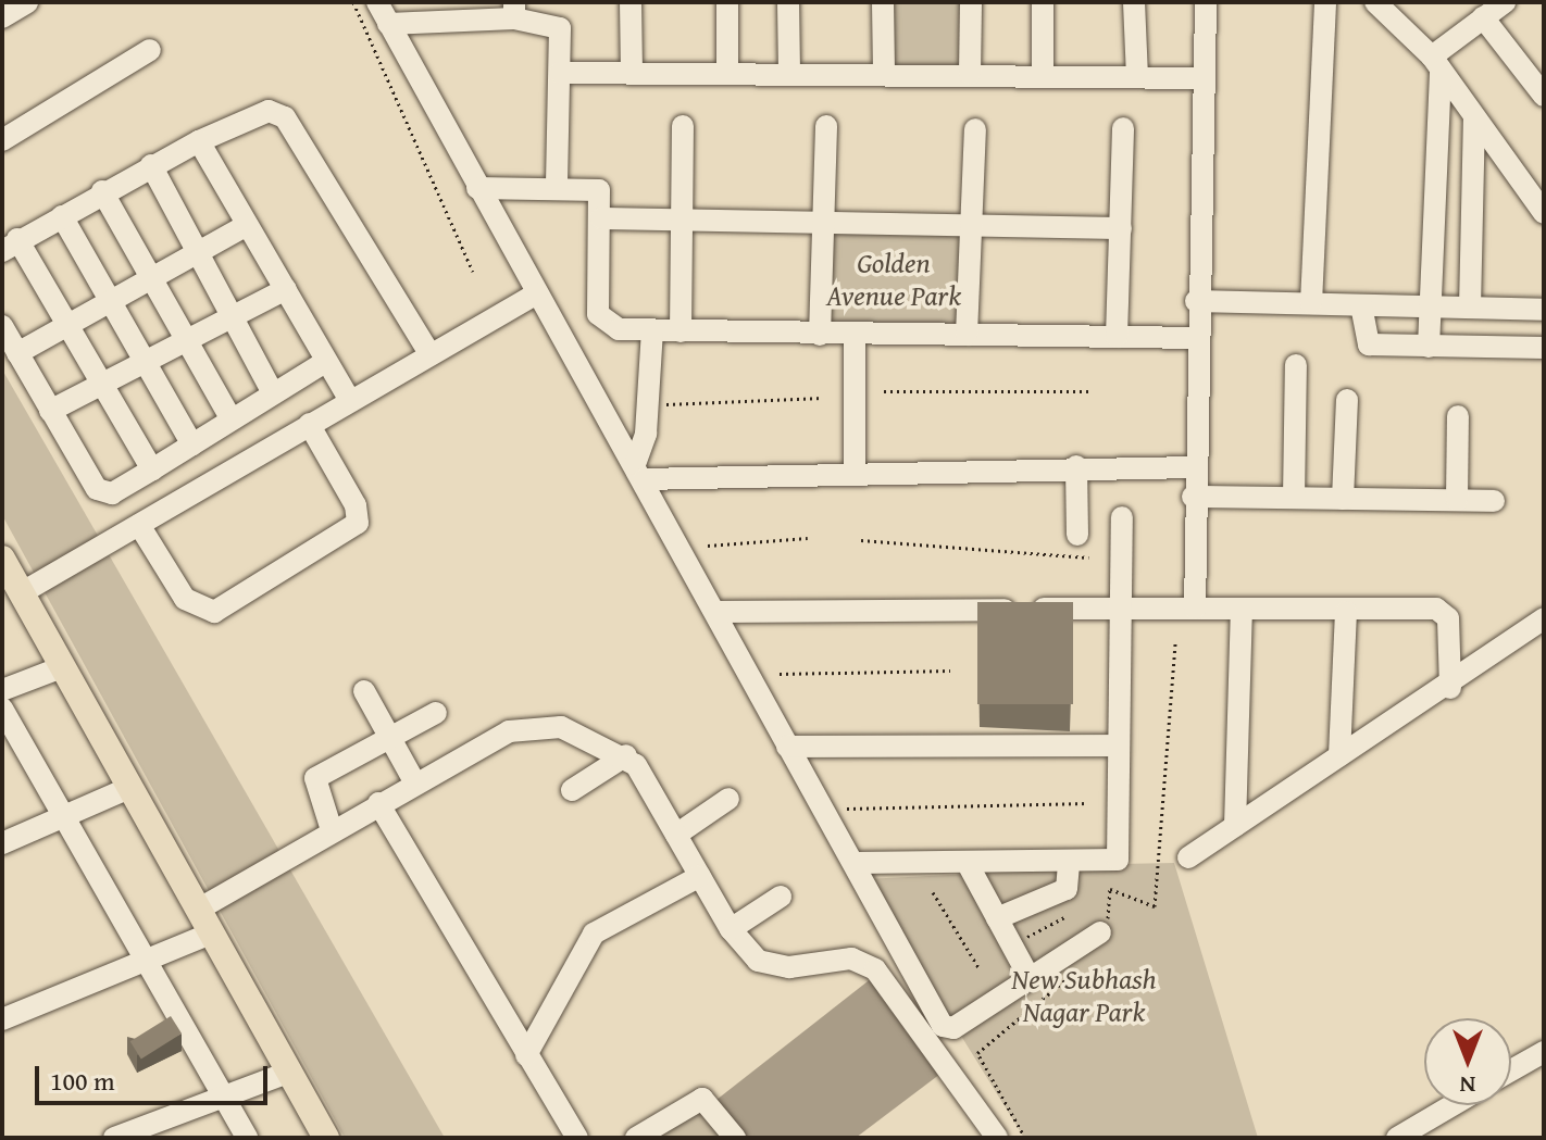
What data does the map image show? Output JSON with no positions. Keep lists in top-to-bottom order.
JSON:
{
  "parks": ["Golden Avenue Park", "New Subhash Nagar Park"],
  "scale_bar": "100 m",
  "north": "bottom"
}
